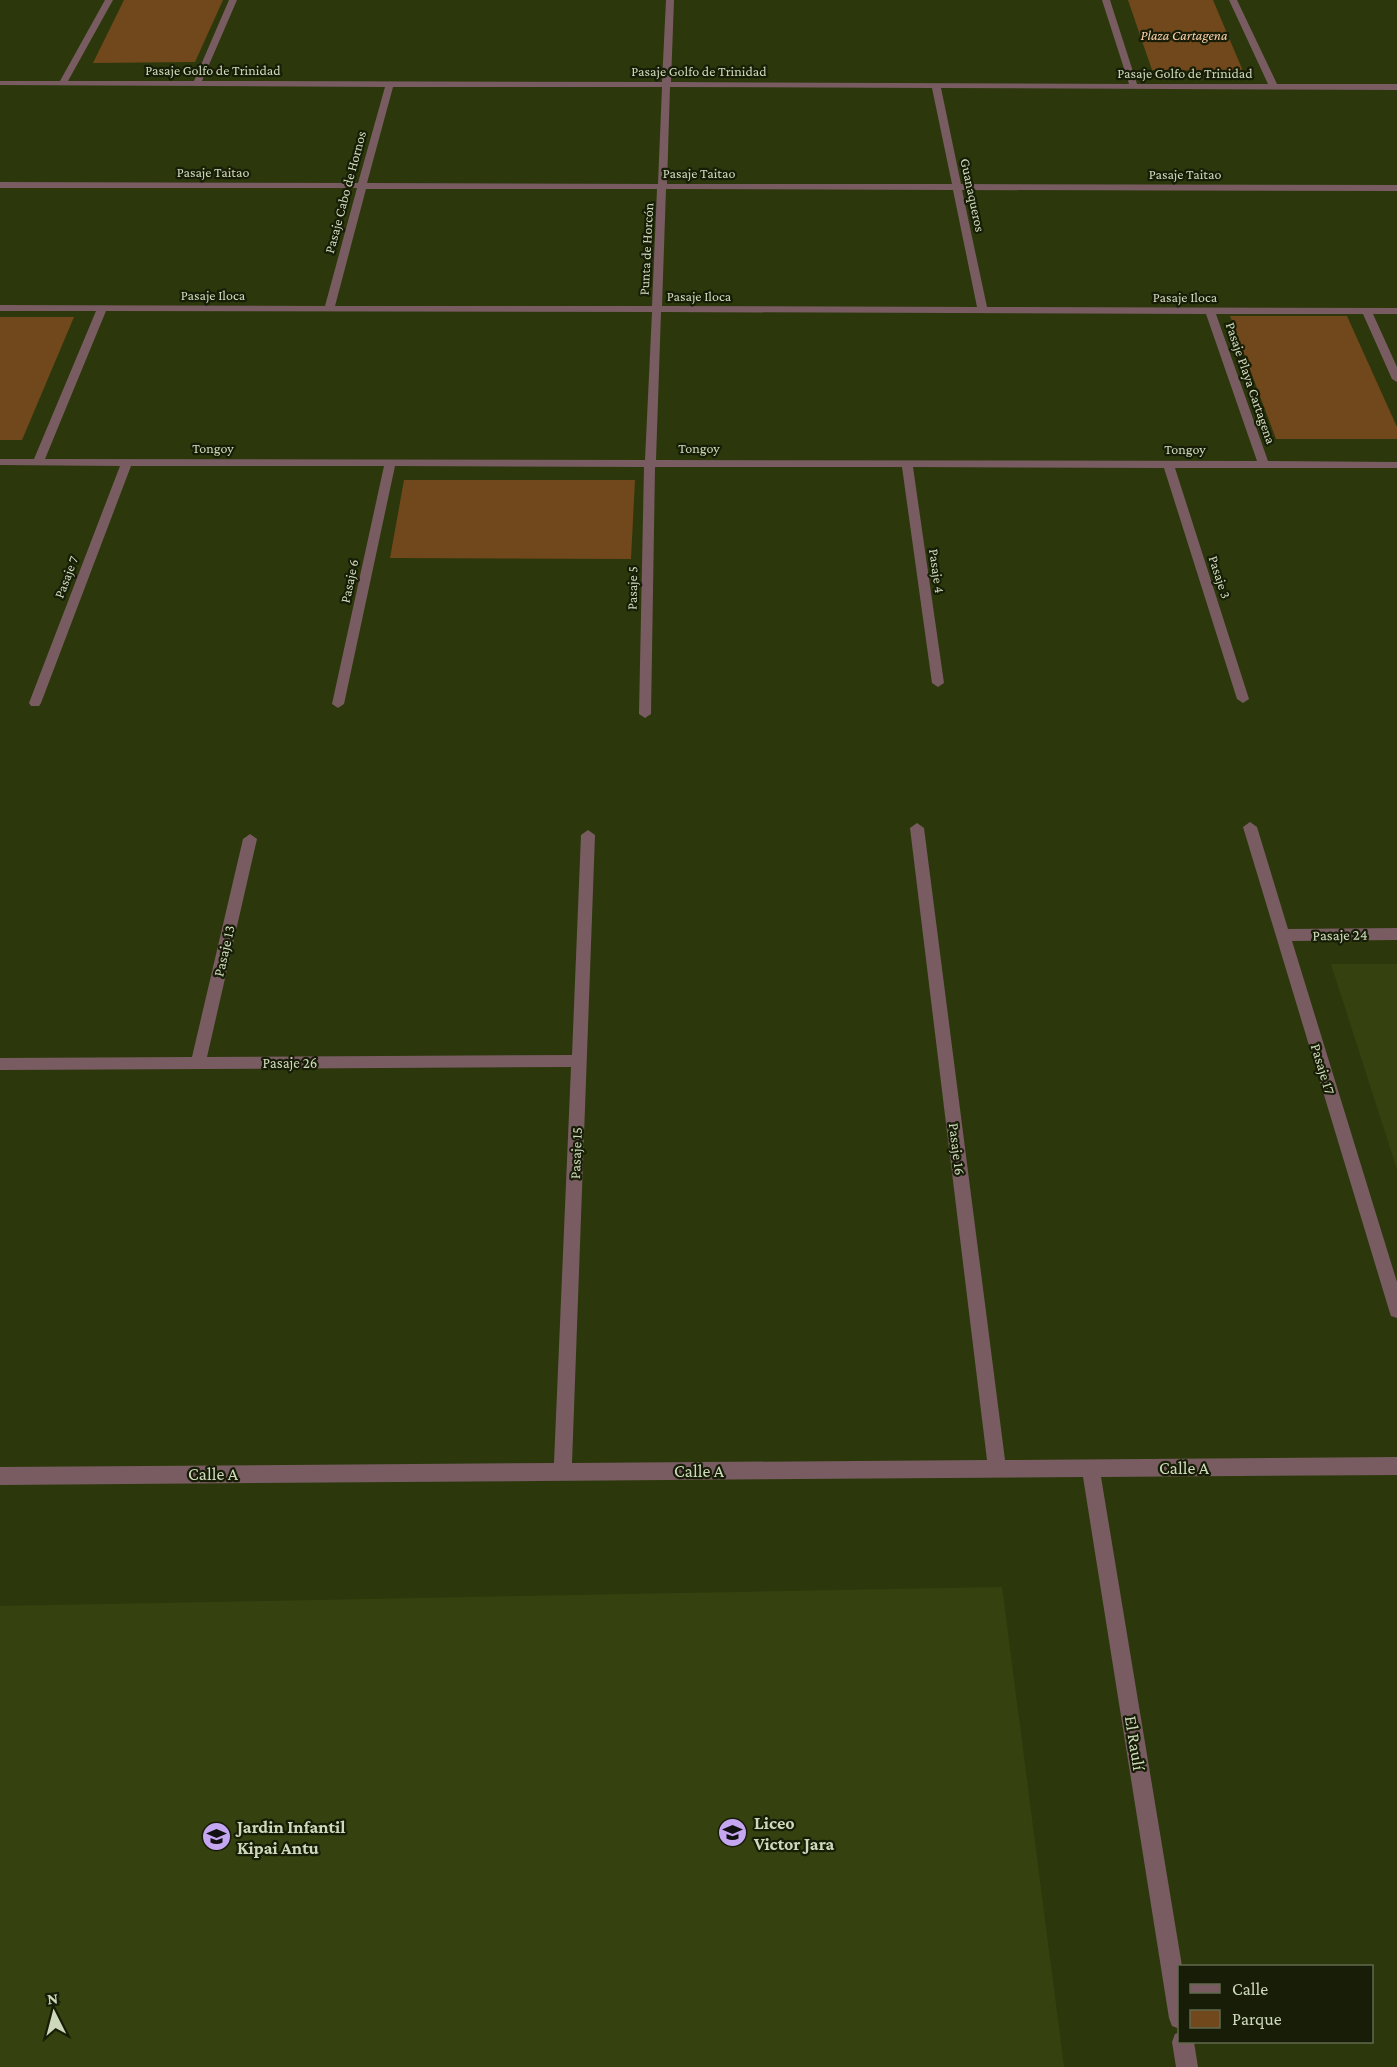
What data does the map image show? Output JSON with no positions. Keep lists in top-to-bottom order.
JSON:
{
  "streets": {
    "street": [
      "Pasaje Golfo de Trinidad",
      "Pasaje Taitao",
      "Pasaje Cabo de Hornos",
      "Guanaqueros",
      "Punta de Horcón",
      "Pasaje Iloca",
      "Pasaje Playa Cartagena",
      "Tongoy",
      "Pasaje 4",
      "Pasaje 7",
      "Pasaje 3",
      "Pasaje 6",
      "Pasaje 5",
      "Pasaje 24",
      "Pasaje 13",
      "Pasaje 26",
      "Pasaje 17",
      "Pasaje 16",
      "Pasaje 15",
      "Calle A",
      "El Raulí"
    ]
  },
  "crossings": [
    ["Pasaje Golfo de Trinidad", "Pasaje Cabo de Hornos"],
    ["Pasaje Golfo de Trinidad", "Guanaqueros"],
    ["Pasaje Golfo de Trinidad", "Punta de Horcón"],
    ["Pasaje Taitao", "Pasaje Cabo de Hornos"],
    ["Pasaje Taitao", "Guanaqueros"],
    ["Pasaje Taitao", "Punta de Horcón"],
    ["Pasaje Cabo de Hornos", "Pasaje Iloca"],
    ["Guanaqueros", "Pasaje Iloca"],
    ["Punta de Horcón", "Pasaje Iloca"],
    ["Punta de Horcón", "Tongoy"],
    ["Punta de Horcón", "Pasaje 5"],
    ["Pasaje Iloca", "Pasaje Playa Cartagena"],
    ["Pasaje Playa Cartagena", "Tongoy"],
    ["Tongoy", "Pasaje 4"],
    ["Tongoy", "Pasaje 7"],
    ["Tongoy", "Pasaje 3"],
    ["Tongoy", "Pasaje 6"],
    ["Tongoy", "Pasaje 5"],
    ["Pasaje 24", "Pasaje 17"],
    ["Pasaje 13", "Pasaje 26"],
    ["Pasaje 26", "Pasaje 15"],
    ["Pasaje 16", "Calle A"],
    ["Pasaje 15", "Calle A"],
    ["Calle A", "El Raulí"]
  ],
  "parks": ["Plaza Cartagena"],
  "places": {
    "school or university": ["Liceo Victor Jara", "Jardin Infantil Kipai Antu"]
  },
  "legend": ["Calle", "Parque"],
  "north": "top"
}
